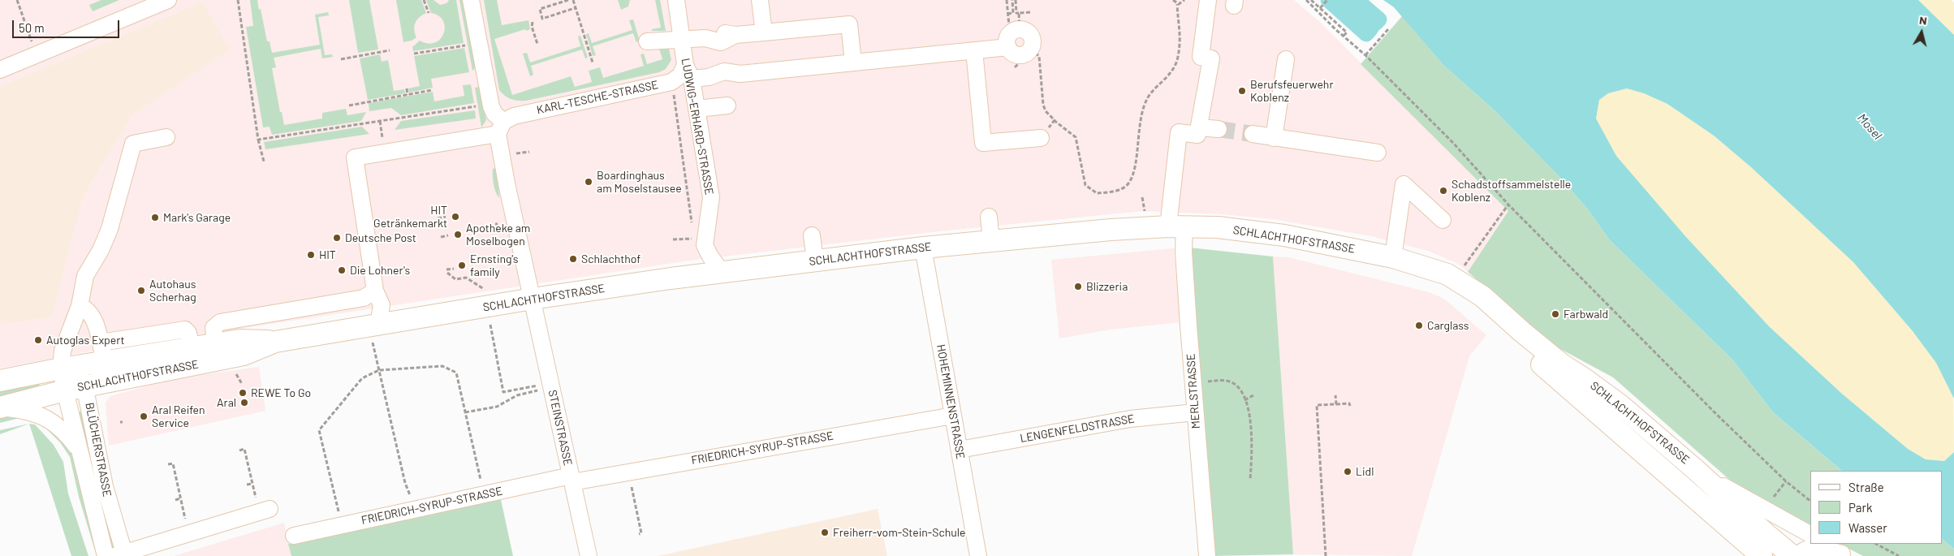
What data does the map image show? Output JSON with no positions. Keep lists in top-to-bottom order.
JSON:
{
  "streets": {
    "main road": ["SCHLACHTHOFSTRASSE"],
    "street": [
      "KARL-TESCHE-STRASSE",
      "LUDWIG-ERHARD-STRASSE",
      "MERLSTRASSE",
      "HOHEMINNENSTRASSE",
      "STEINSTRASSE",
      "LENGENFELDSTRASSE",
      "FRIEDRICH-SYRUP-STRASSE",
      "BLÜCHERSTRASSE"
    ]
  },
  "crossings": [
    ["KARL-TESCHE-STRASSE", "LUDWIG-ERHARD-STRASSE"],
    ["LUDWIG-ERHARD-STRASSE", "SCHLACHTHOFSTRASSE"],
    ["SCHLACHTHOFSTRASSE", "MERLSTRASSE"],
    ["SCHLACHTHOFSTRASSE", "HOHEMINNENSTRASSE"],
    ["SCHLACHTHOFSTRASSE", "STEINSTRASSE"],
    ["SCHLACHTHOFSTRASSE", "BLÜCHERSTRASSE"],
    ["MERLSTRASSE", "LENGENFELDSTRASSE"],
    ["HOHEMINNENSTRASSE", "LENGENFELDSTRASSE"],
    ["HOHEMINNENSTRASSE", "FRIEDRICH-SYRUP-STRASSE"],
    ["STEINSTRASSE", "FRIEDRICH-SYRUP-STRASSE"]
  ],
  "water": ["Mosel"],
  "places": [
    "Berufsfeuerwehr Koblenz",
    "Boardinghaus am Moselstausee",
    "Schadstoffsammelstelle Koblenz",
    "HIT Getränkemarkt",
    "Mark's Garage",
    "Apotheke am Moselbogen",
    "Deutsche Post",
    "HIT",
    "Schlachthof",
    "Ernsting's family",
    "Die Lohner's",
    "Blizzeria",
    "Autohaus Scherhag",
    "Farbwald",
    "Carglass",
    "Autoglas Expert",
    "REWE To Go",
    "Aral",
    "Aral Reifen Service",
    "Lidl",
    "Freiherr-vom-Stein-Schule"
  ],
  "legend": ["Straße", "Park", "Wasser"],
  "scale_bar": "50 m",
  "north": "top"
}
